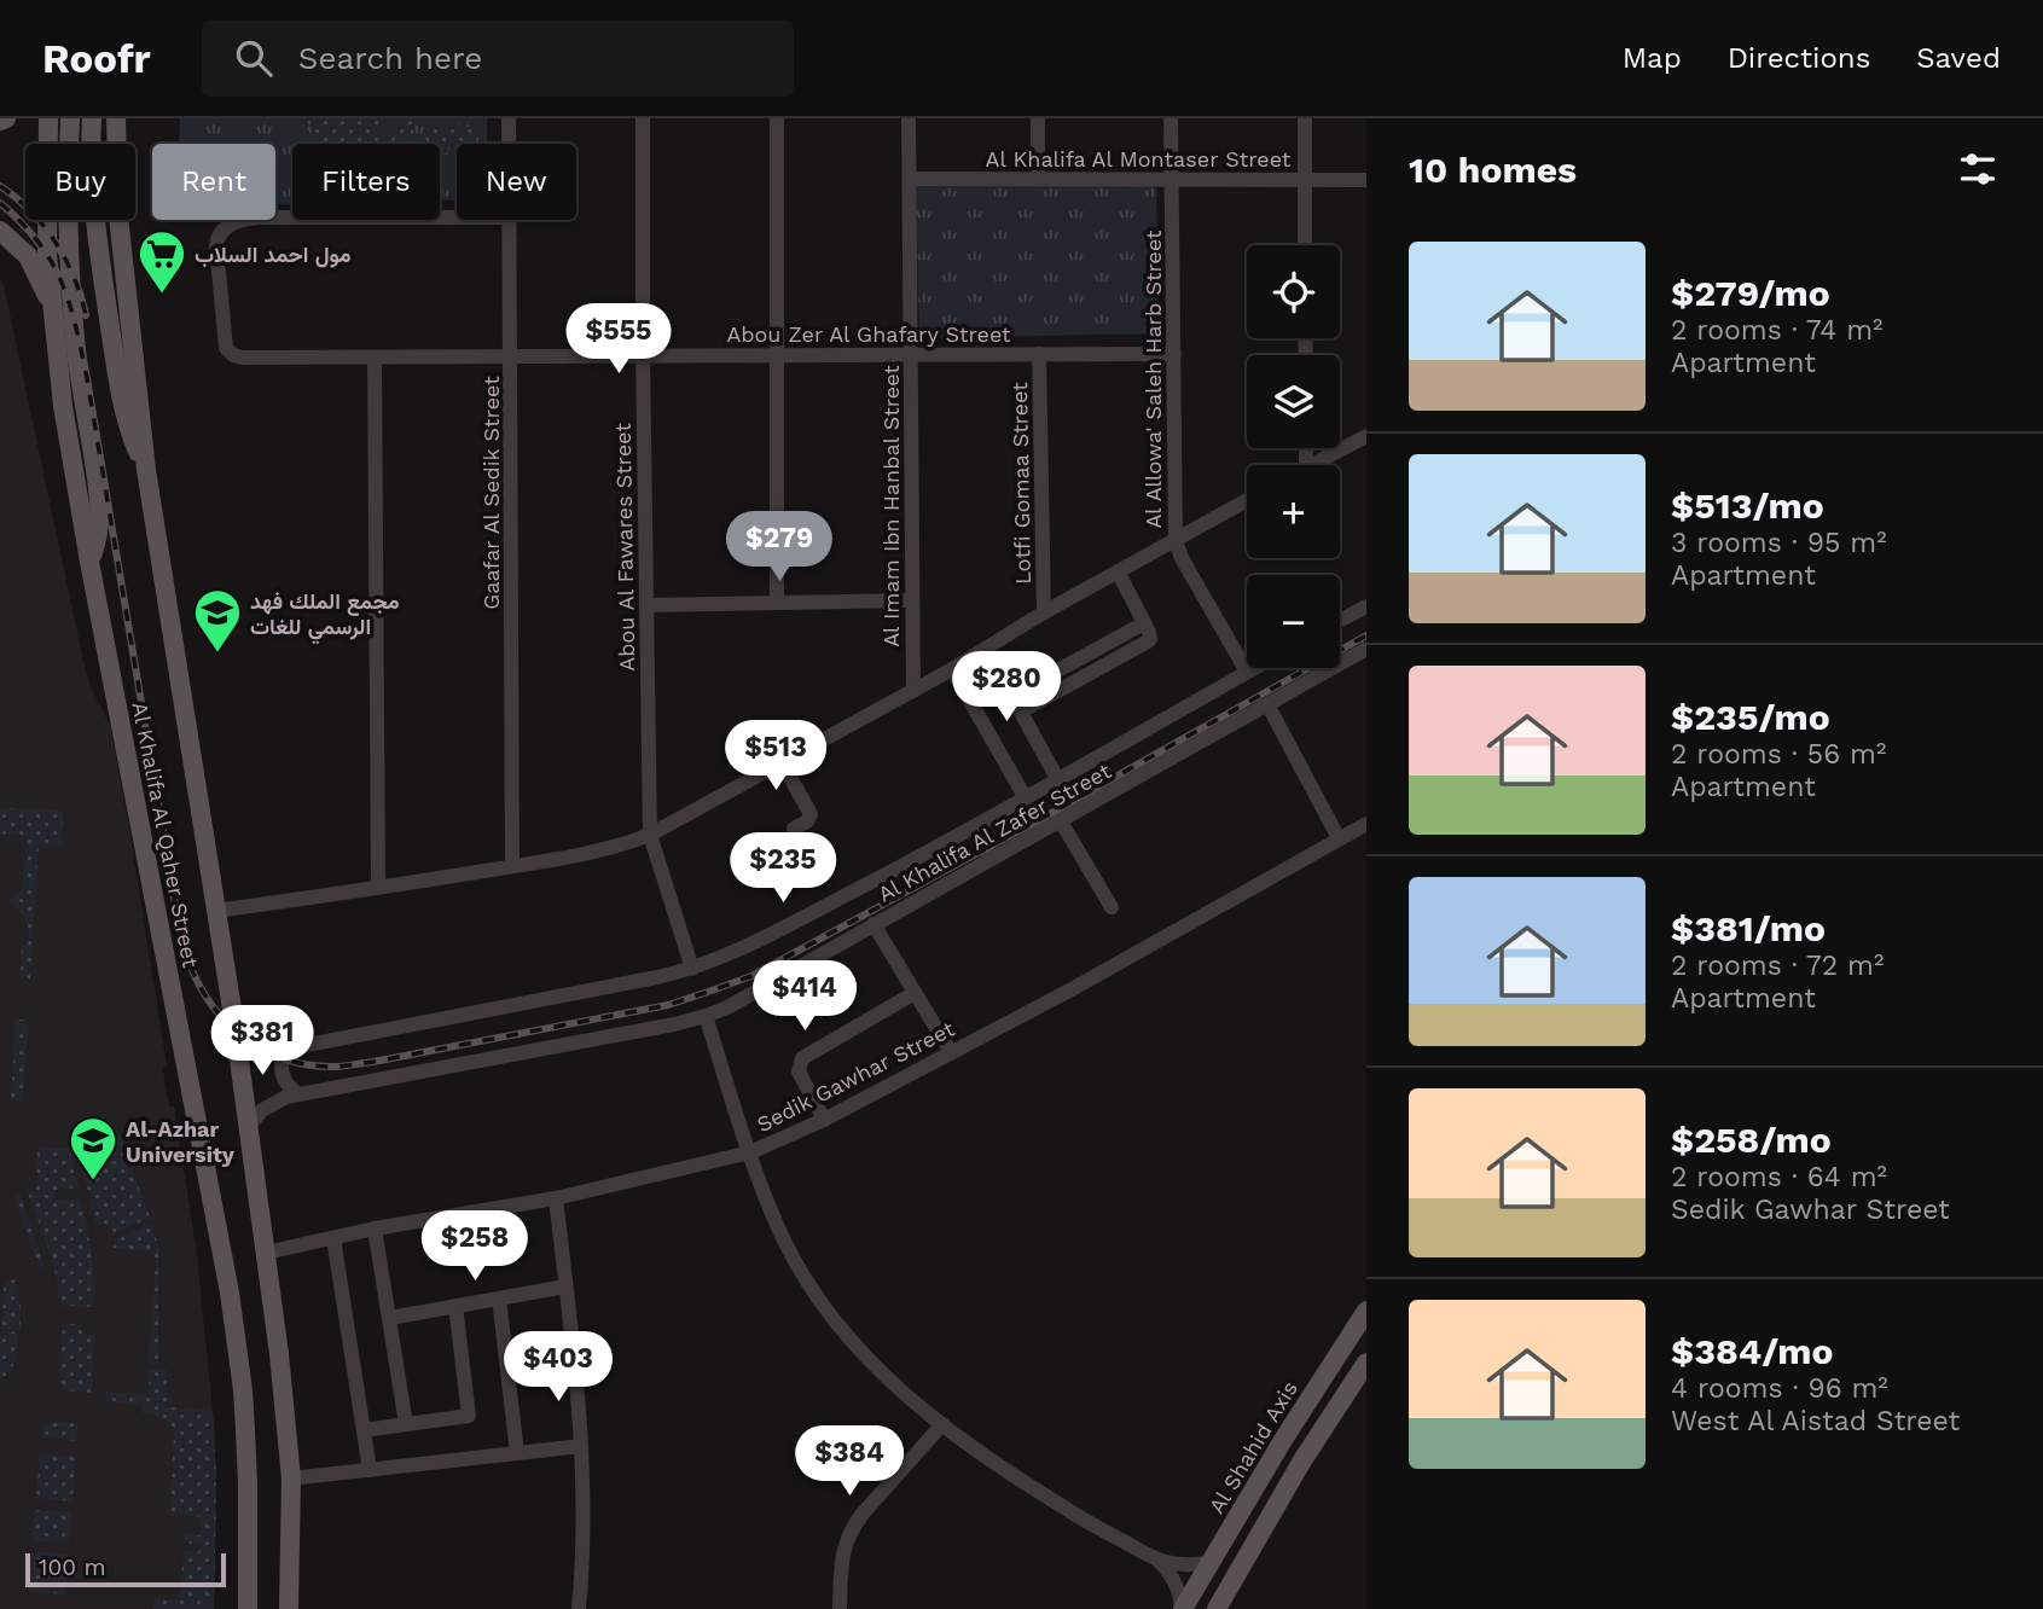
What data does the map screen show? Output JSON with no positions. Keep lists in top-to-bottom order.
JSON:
{
  "streets": {
    "main road": ["Al Khalifa Al Qaher Street", "Al Shahid Axis"],
    "street": [
      "Al Khalifa Al Montaser Street",
      "Abou Zer Al Ghafary Street",
      "Al Allowa' Saleh Harb Street",
      "Lotfi Gomaa Street",
      "Gaafar Al Sedik Street",
      "Al Imam Ibn Hanbal Street",
      "Abou Al Fawares Street",
      "Al Khalifa Al Zafer Street",
      "Sedik Gawhar Street"
    ]
  },
  "crossings": [
    ["Al Khalifa Al Montaser Street", "Al Allowa' Saleh Harb Street"],
    ["Al Khalifa Al Montaser Street", "Al Imam Ibn Hanbal Street"],
    ["Abou Zer Al Ghafary Street", "Al Allowa' Saleh Harb Street"],
    ["Abou Zer Al Ghafary Street", "Lotfi Gomaa Street"],
    ["Abou Zer Al Ghafary Street", "Gaafar Al Sedik Street"],
    ["Abou Zer Al Ghafary Street", "Al Imam Ibn Hanbal Street"],
    ["Abou Zer Al Ghafary Street", "Abou Al Fawares Street"],
    ["Al Allowa' Saleh Harb Street", "Al Khalifa Al Zafer Street"],
    ["Abou Al Fawares Street", "Al Khalifa Al Zafer Street"],
    ["Al Khalifa Al Zafer Street", "Al Khalifa Al Qaher Street"],
    ["Al Khalifa Al Qaher Street", "Sedik Gawhar Street"]
  ],
  "places": {
    "supermarket": ["مول احمد السلاب"],
    "school or university": ["مجمع الملك فهد الرسمي للغات", "Al-Azhar University"]
  },
  "scale_bar": "100 m",
  "page": {
    "header": "Roofr",
    "search": "Search here",
    "nav": ["Map", "Directions", "Saved"],
    "heading": "10 homes",
    "chip": [
      "Buy",
      "Rent",
      "Filters",
      "New"
    ],
    "list": [
      {
        "name": "$279/mo",
        "note": "2 rooms · 74 m² · Apartment"
      },
      {
        "name": "$513/mo",
        "note": "3 rooms · 95 m² · Apartment"
      },
      {
        "name": "$235/mo",
        "note": "2 rooms · 56 m² · Apartment"
      },
      {
        "name": "$381/mo",
        "note": "2 rooms · 72 m² · Apartment"
      },
      {
        "name": "$258/mo",
        "note": "2 rooms · 64 m² · Sedik Gawhar Street"
      },
      {
        "name": "$384/mo",
        "note": "4 rooms · 96 m² · West Al Aistad Street"
      }
    ],
    "map_buttons": ["+", "−"],
    "price": [
      "$555",
      "$279",
      "$280",
      "$513",
      "$235",
      "$414",
      "$381",
      "$258",
      "$403",
      "$384"
    ],
    "scale": "100 m"
  }
}
